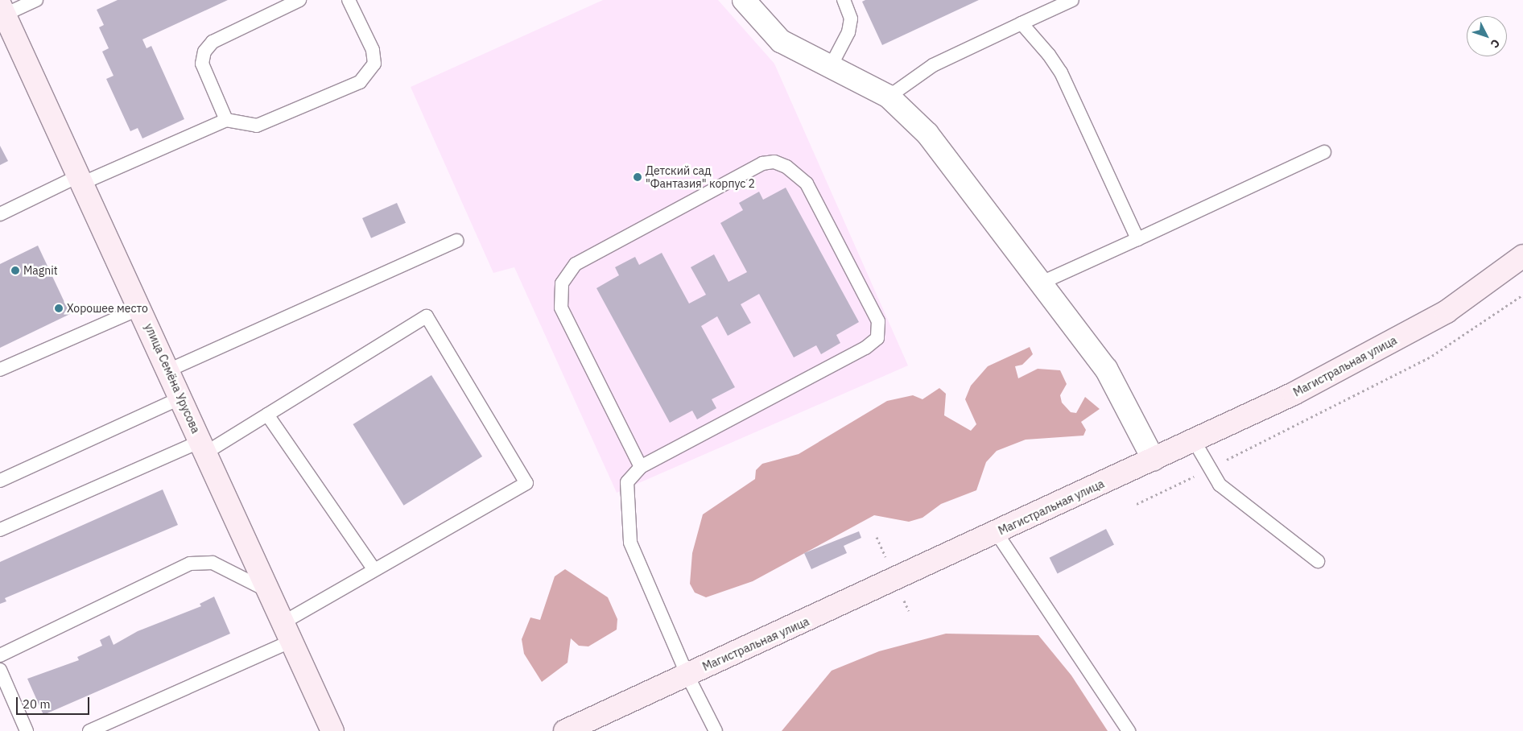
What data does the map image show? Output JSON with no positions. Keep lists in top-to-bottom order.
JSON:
{
  "streets": {
    "main road": ["Магистральная улица", "улица Семёна Урусова"]
  },
  "places": ["Детский сад \"Фантазия\" корпус 2", "Magnit", "Хорошее место"],
  "scale_bar": "20 m",
  "north": "bottom right"
}
